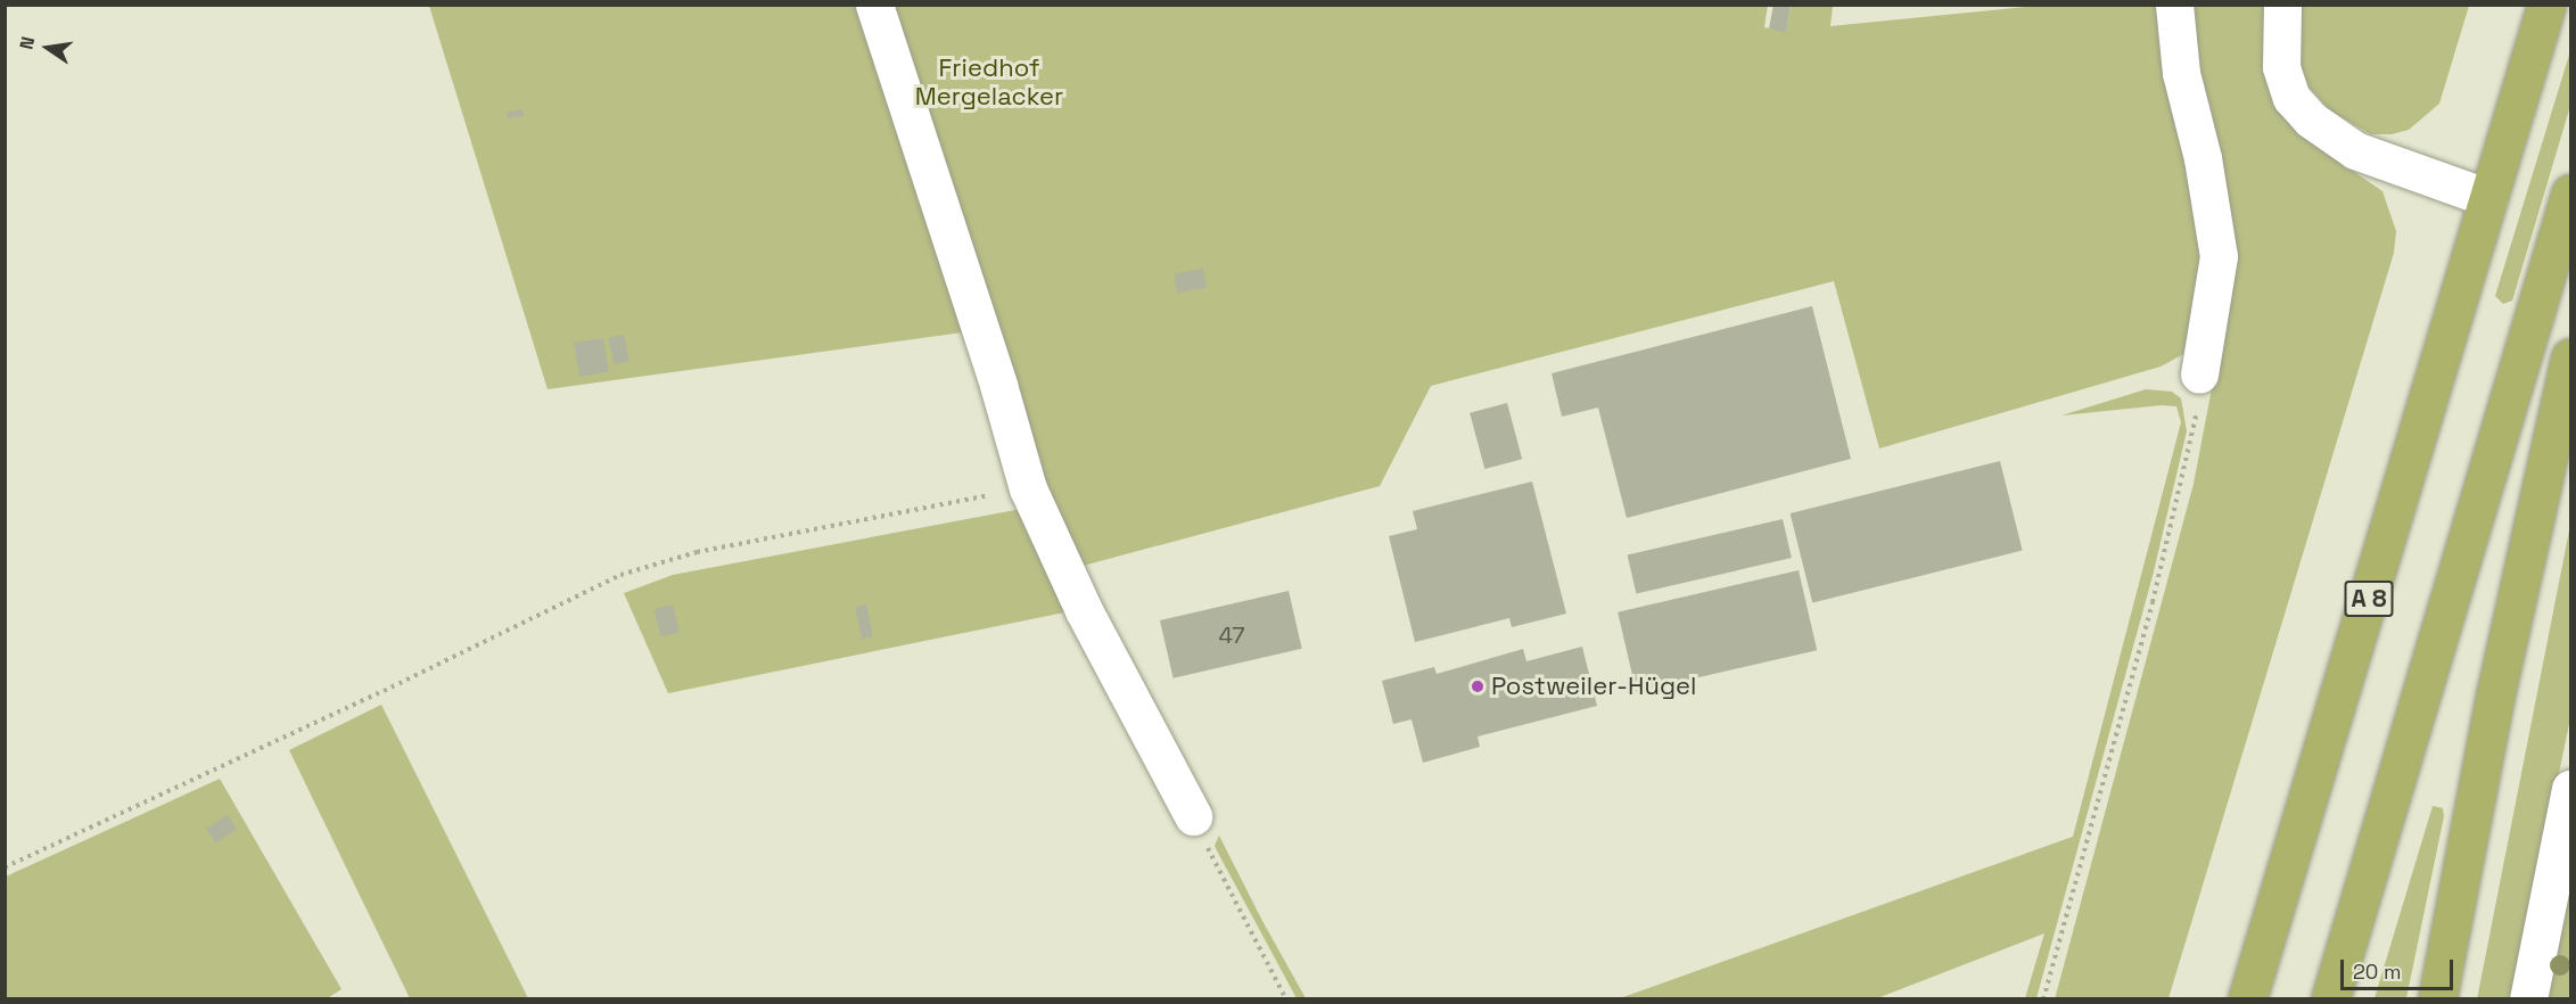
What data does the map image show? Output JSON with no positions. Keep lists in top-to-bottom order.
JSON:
{
  "streets": {
    "highway": ["A 8"]
  },
  "parks": ["Friedhof Mergelacker"],
  "places": ["Postweiler-Hügel"],
  "house_numbers": ["47"],
  "scale_bar": "20 m",
  "north": "left"
}
